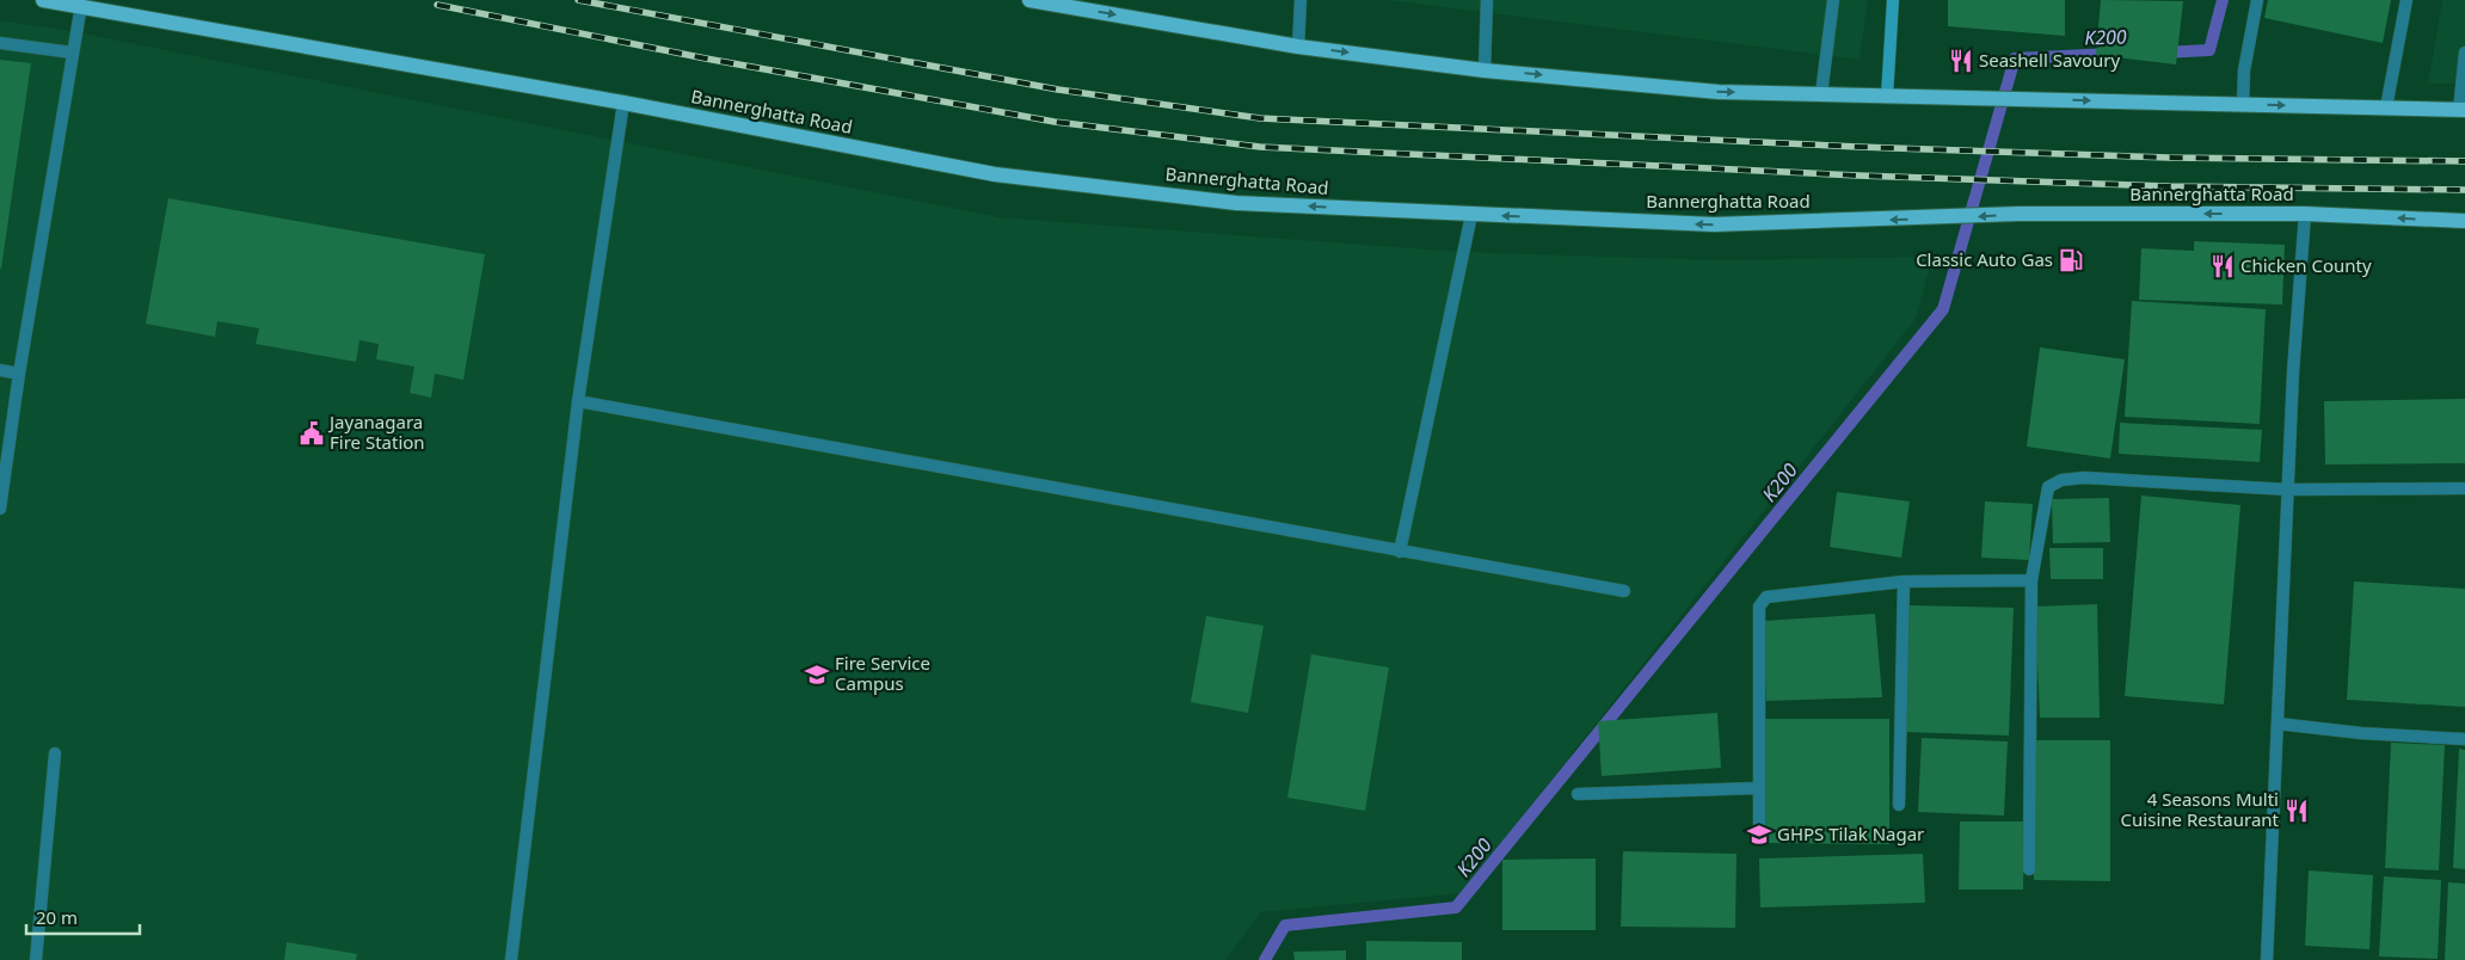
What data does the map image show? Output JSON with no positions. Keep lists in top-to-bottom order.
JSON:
{
  "streets": {
    "main road": ["Bannerghatta Road"]
  },
  "water": ["K200"],
  "places": {
    "restaurant": ["Seashell Savoury", "Chicken County", "4 Seasons Multi Cuisine Restaurant"],
    "fuel station": ["Classic Auto Gas"],
    "public building": ["Jayanagara Fire Station"],
    "school or university": ["Fire Service Campus", "GHPS Tilak Nagar"]
  },
  "scale_bar": "20 m"
}
